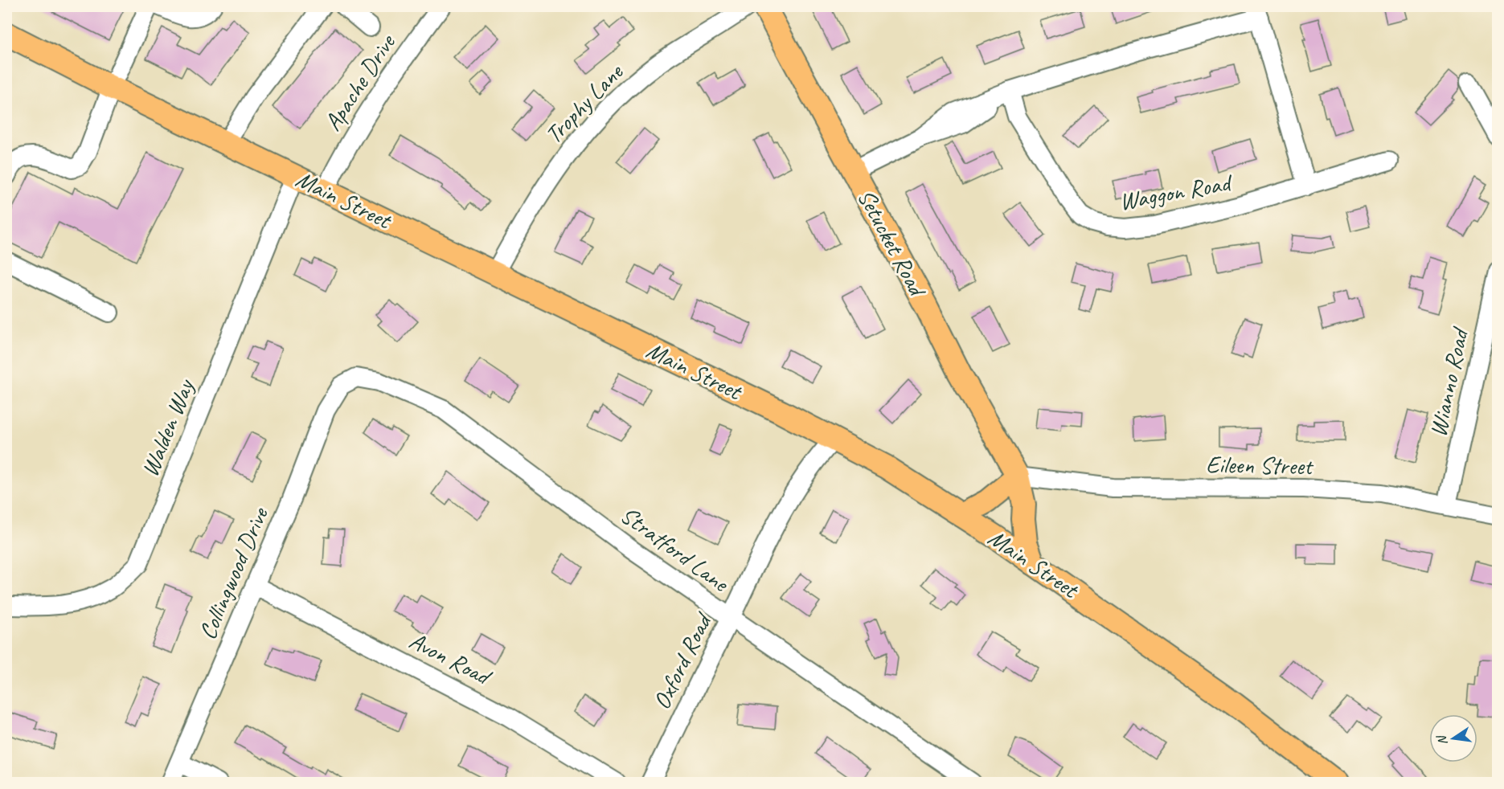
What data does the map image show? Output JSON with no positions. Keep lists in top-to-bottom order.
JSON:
{
  "streets": {
    "main road": ["Main Street", "Setucket Road"],
    "street": [
      "Apache Drive",
      "Trophy Lane",
      "Waggon Road",
      "Wianno Road",
      "Walden Way",
      "Eileen Street",
      "Stratford Lane",
      "Collingwood Drive",
      "Avon Road",
      "Oxford Road"
    ]
  },
  "crossings": [
    ["Apache Drive", "Main Street"],
    ["Trophy Lane", "Main Street"],
    ["Main Street", "Setucket Road"],
    ["Main Street", "Walden Way"],
    ["Main Street", "Oxford Road"],
    ["Setucket Road", "Eileen Street"],
    ["Wianno Road", "Eileen Street"],
    ["Stratford Lane", "Collingwood Drive"],
    ["Stratford Lane", "Oxford Road"],
    ["Collingwood Drive", "Avon Road"]
  ],
  "north": "left"
}
